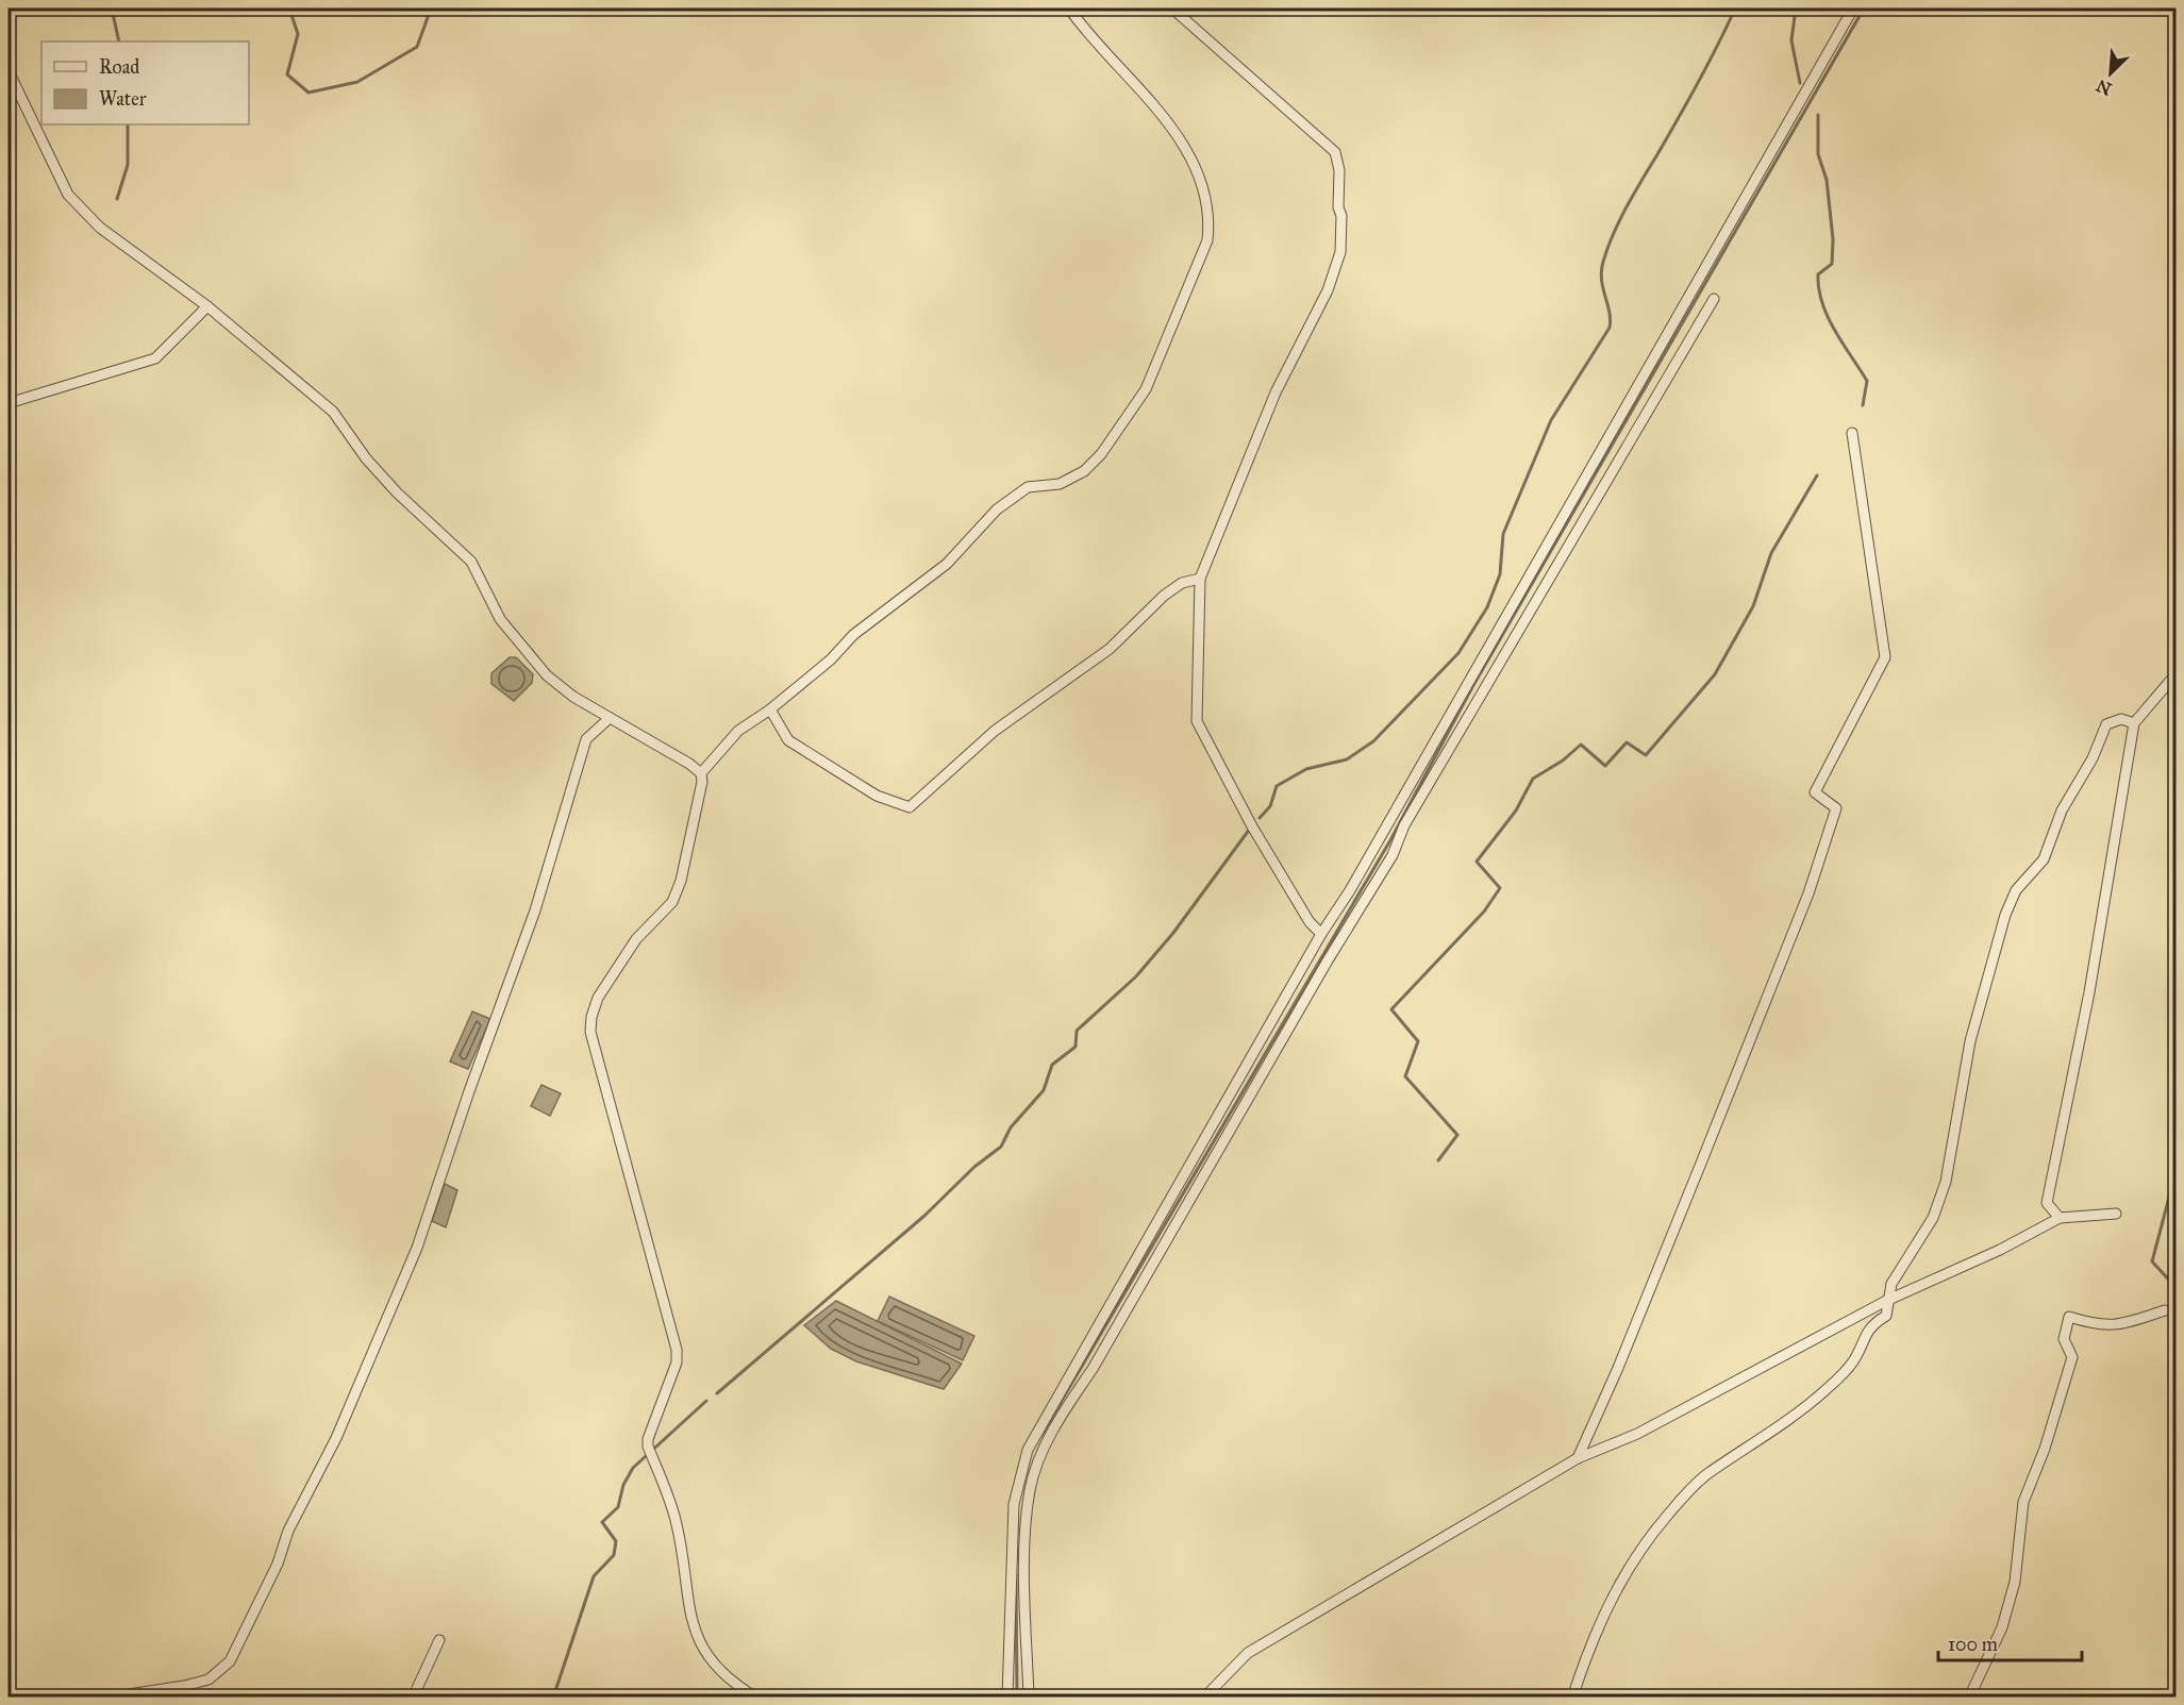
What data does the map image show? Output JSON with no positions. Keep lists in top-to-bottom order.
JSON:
{
  "legend": ["Road", "Water"],
  "scale_bar": "100 m",
  "north": "bottom left"
}
